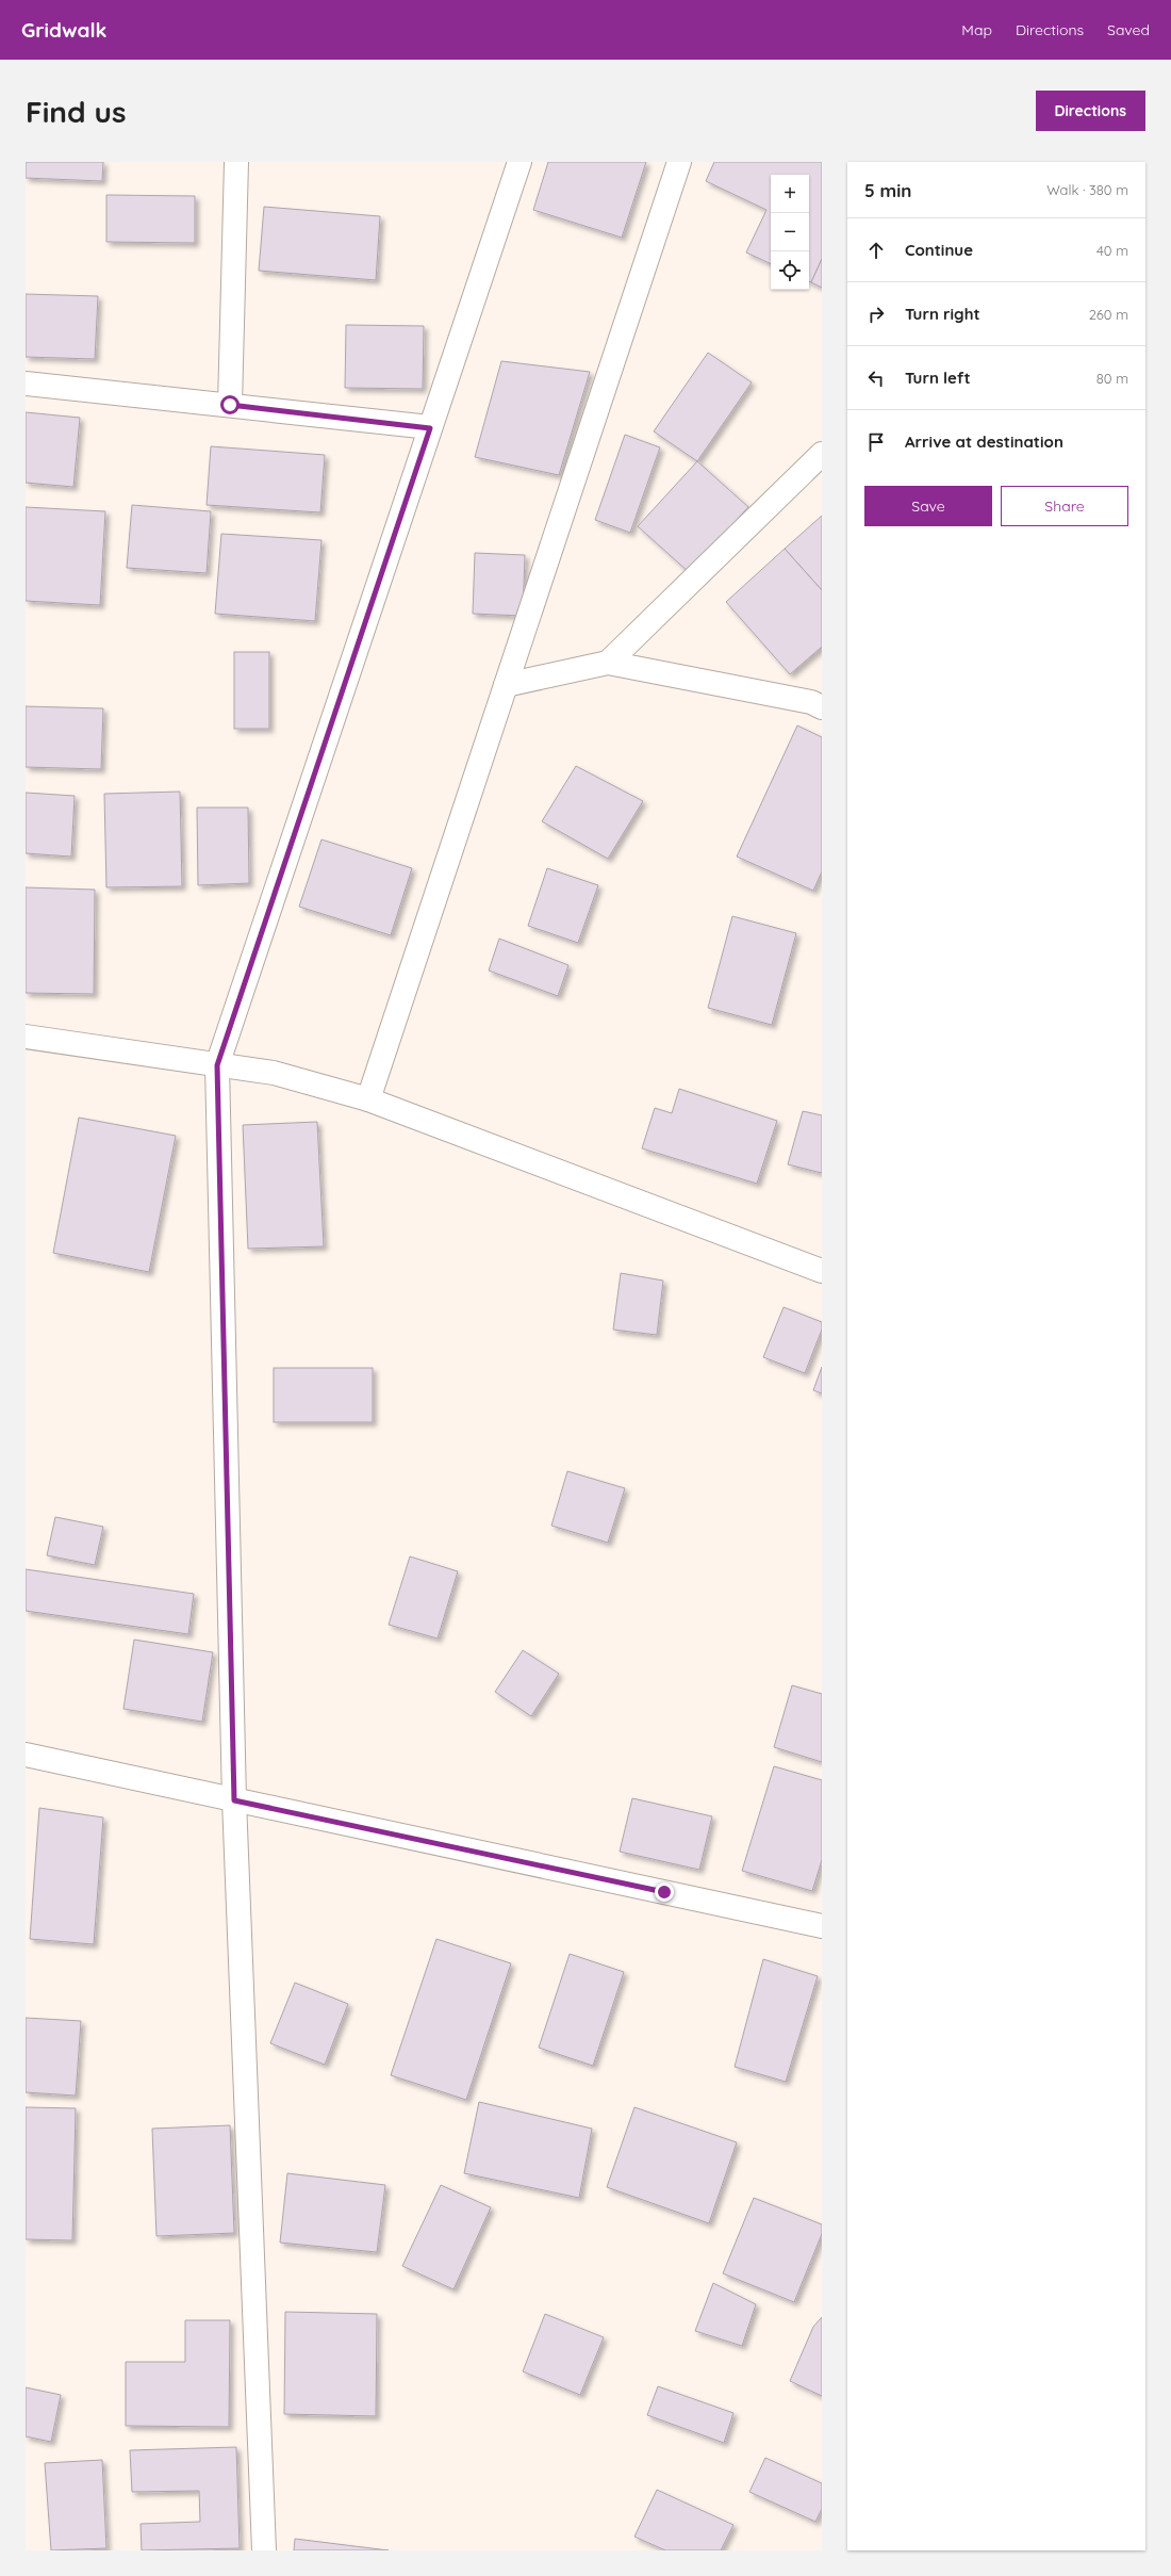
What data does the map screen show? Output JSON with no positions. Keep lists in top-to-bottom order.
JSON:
{
  "page": {
    "header": "Gridwalk",
    "nav": ["Map", "Directions", "Saved"],
    "buttons": [
      "Directions",
      ["Save", "Share"]
    ],
    "title": "Find us",
    "heading": ["5 min", "Walk · 380 m"],
    "map_buttons": ["+", "−"],
    "list": [
      ["Continue", "40 m"],
      ["Turn right", "260 m"],
      ["Turn left", "80 m"],
      "Arrive at destination"
    ]
  }
}
